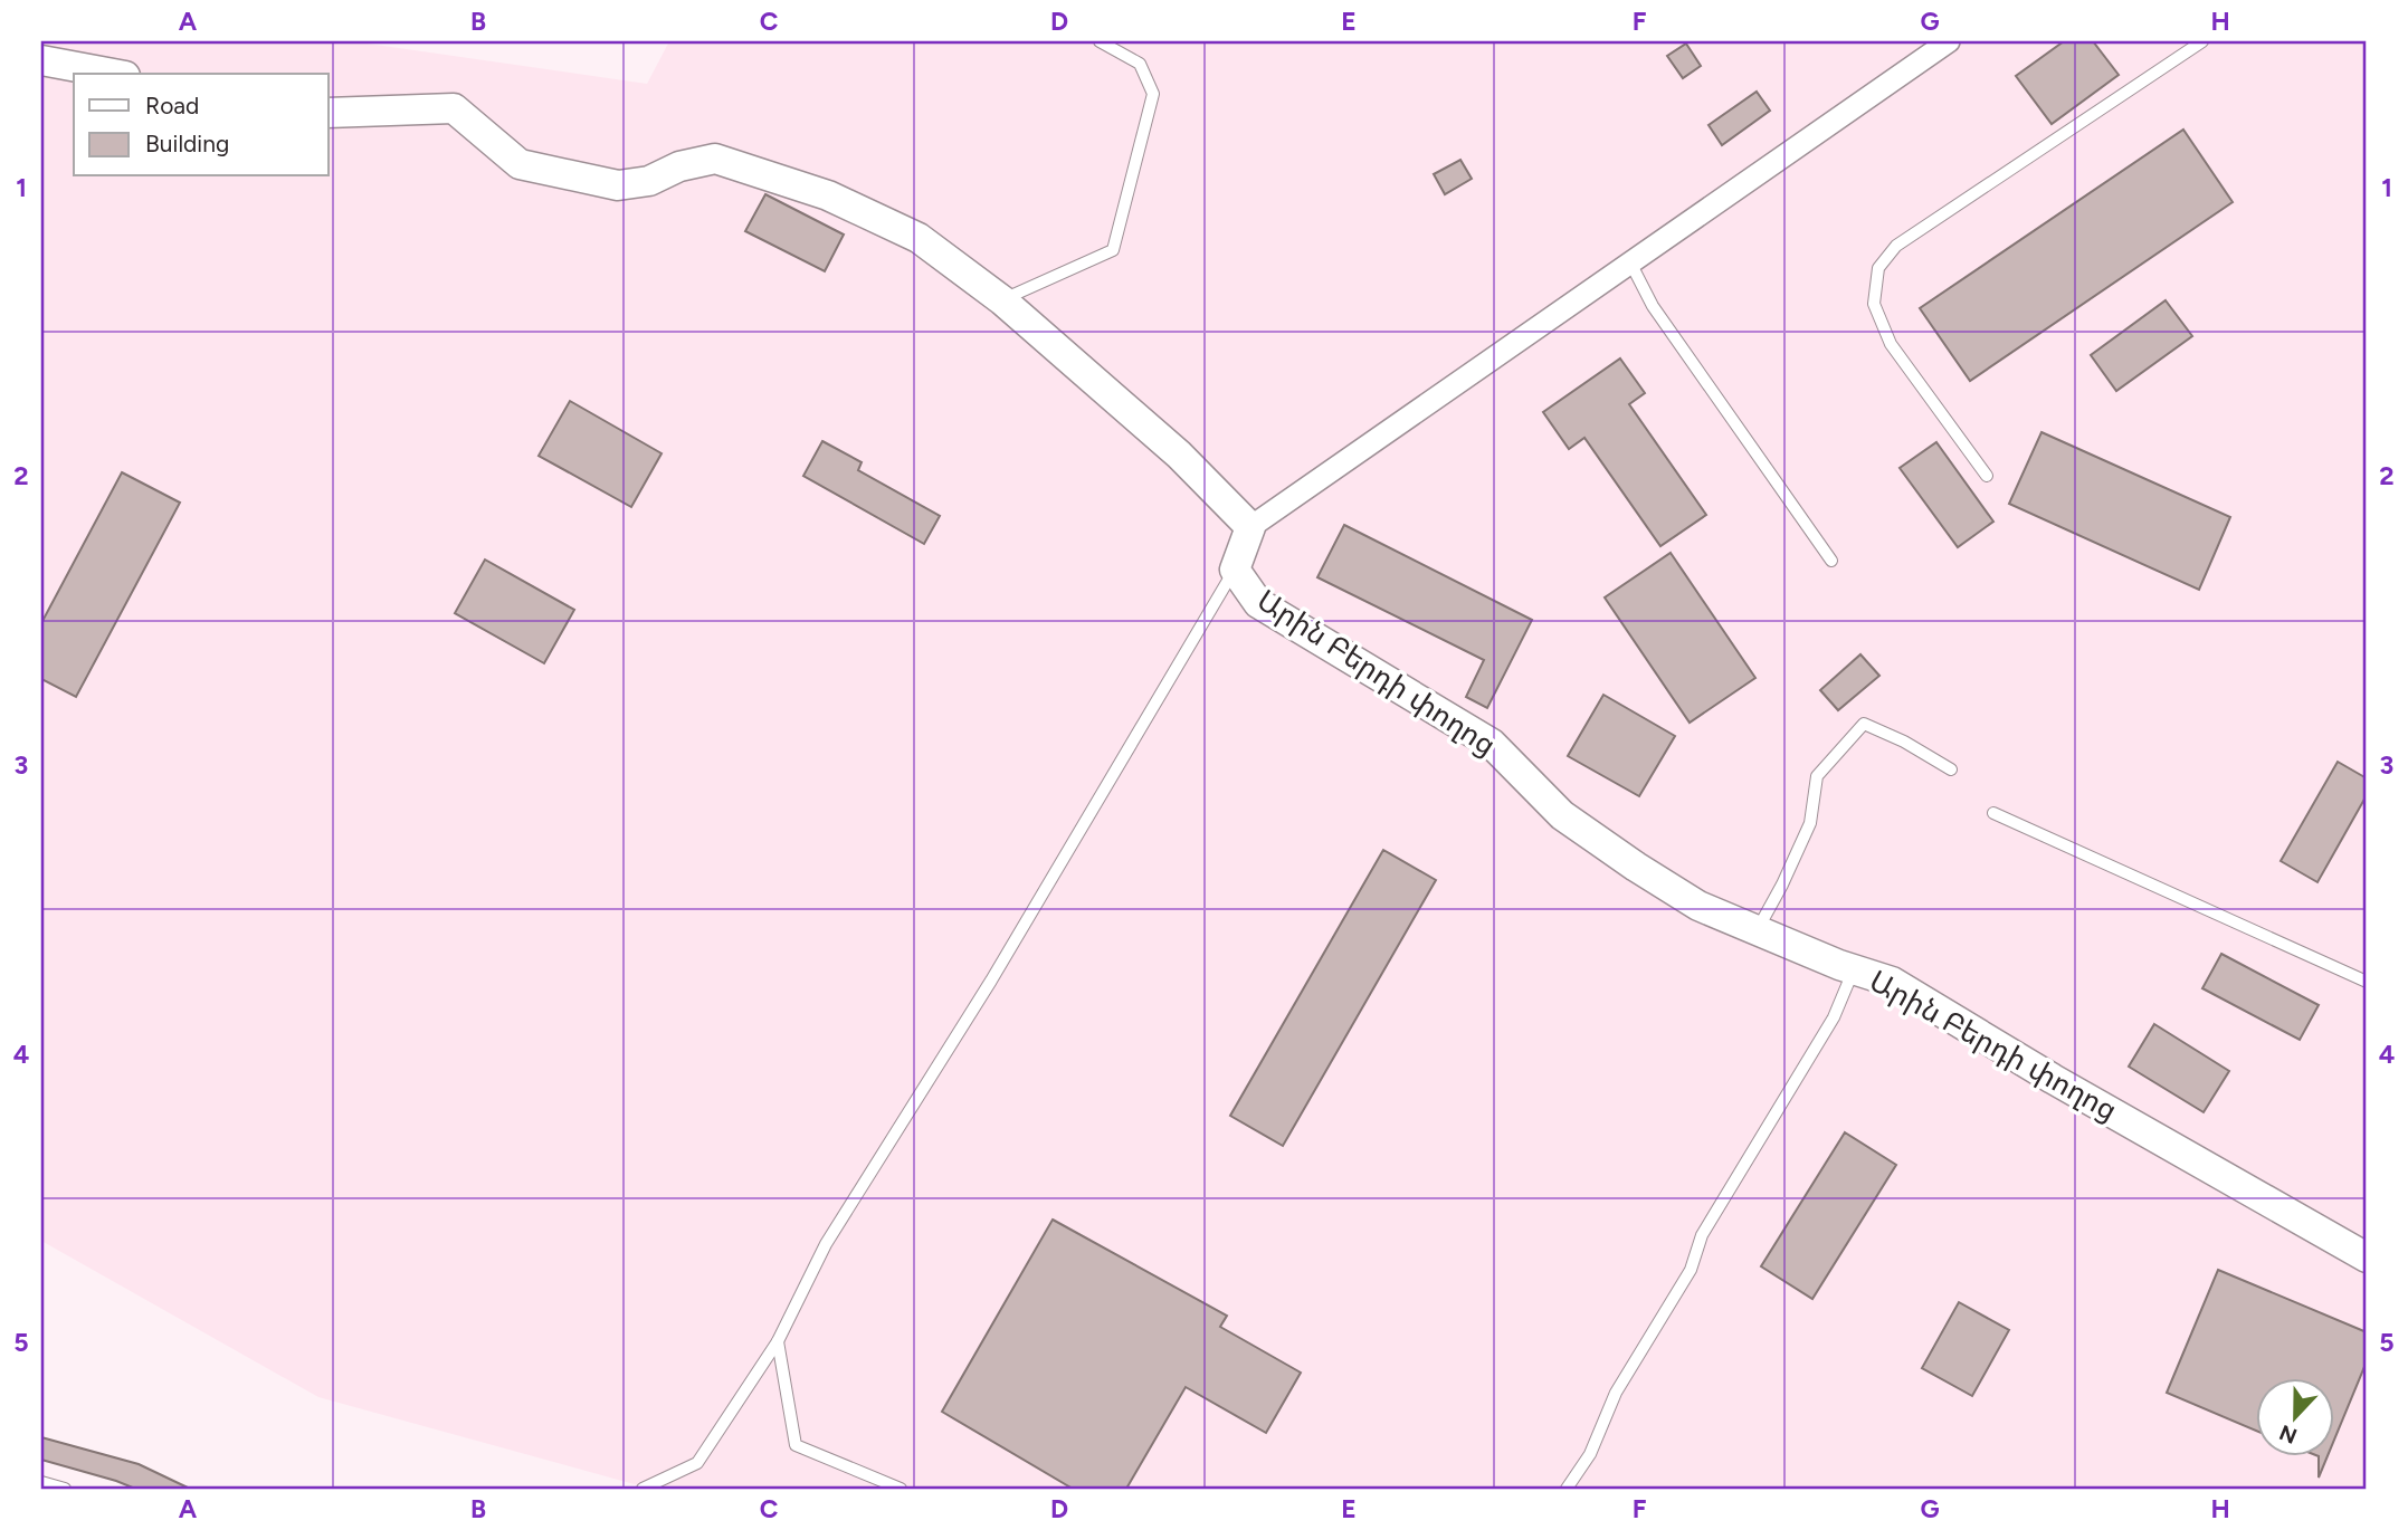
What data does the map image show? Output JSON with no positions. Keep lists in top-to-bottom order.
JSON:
{
  "streets": {
    "street": ["Արին Բերդի փողոց"]
  },
  "legend": ["Road", "Building"],
  "north": "bottom",
  "grid": {
    "columns": [
      "A",
      "B",
      "C",
      "D",
      "E",
      "F",
      "G",
      "H"
    ],
    "rows": [
      "1",
      "2",
      "3",
      "4",
      "5"
    ]
  }
}
